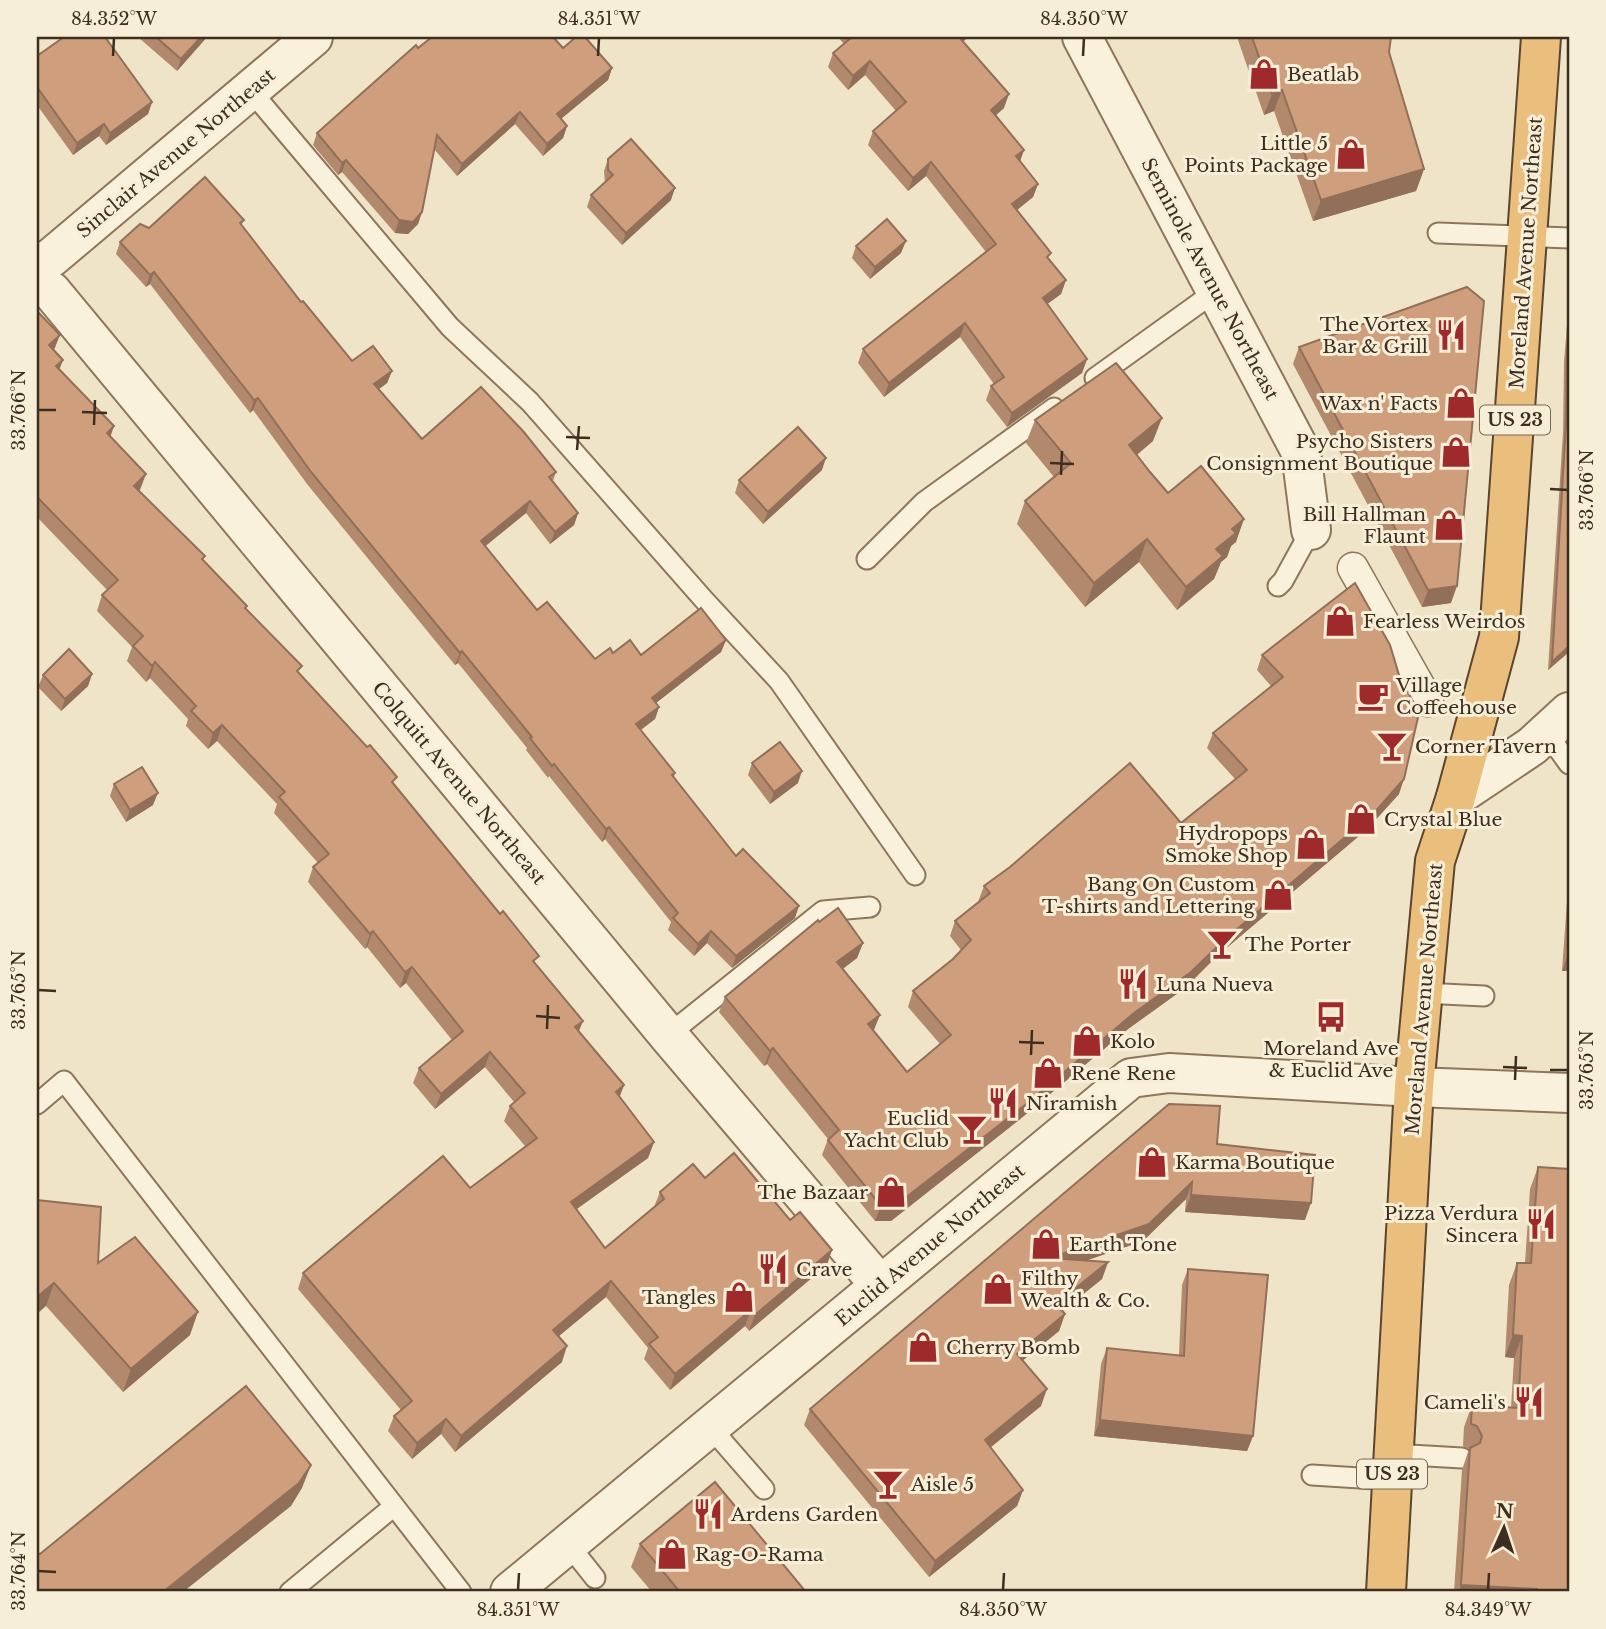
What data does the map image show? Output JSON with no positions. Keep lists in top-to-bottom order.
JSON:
{
  "streets": {
    "highway": ["Moreland Avenue Northeast", "US 23"],
    "street": [
      "Sinclair Avenue Northeast",
      "Seminole Avenue Northeast",
      "Colquitt Avenue Northeast",
      "Euclid Avenue Northeast"
    ]
  },
  "crossings": [
    ["Moreland Avenue Northeast", "Euclid Avenue Northeast"],
    ["Colquitt Avenue Northeast", "Euclid Avenue Northeast"]
  ],
  "places": {
    "shop": [
      "Beatlab",
      "Little 5 Points Package",
      "Wax n' Facts",
      "Psycho Sisters Consignment Boutique",
      "Bill Hallman Flaunt",
      "Fearless Weirdos",
      "Crystal Blue",
      "Hydropops Smoke Shop",
      "Bang On Custom T-shirts and Lettering",
      "Kolo",
      "Rene Rene",
      "Karma Boutique",
      "The Bazaar",
      "Earth Tone",
      "Filthy Wealth & Co.",
      "Tangles",
      "Cherry Bomb",
      "Rag-O-Rama"
    ],
    "restaurant": [
      "The Vortex Bar & Grill",
      "Luna Nueva",
      "Niramish",
      "Pizza Verdura Sincera",
      "Crave",
      "Cameli's",
      "Ardens Garden"
    ],
    "cafe": ["Village Coffeehouse"],
    "bar": [
      "Corner Tavern",
      "The Porter",
      "Euclid Yacht Club",
      "Aisle 5"
    ],
    "bus stop": ["Moreland Ave & Euclid Ave"]
  },
  "north": "top",
  "coordinates": [
    "84.352°W",
    "84.351°W",
    "84.350°W",
    "33.766°N",
    "33.765°N",
    "33.764°N",
    "84.349°W"
  ]
}
